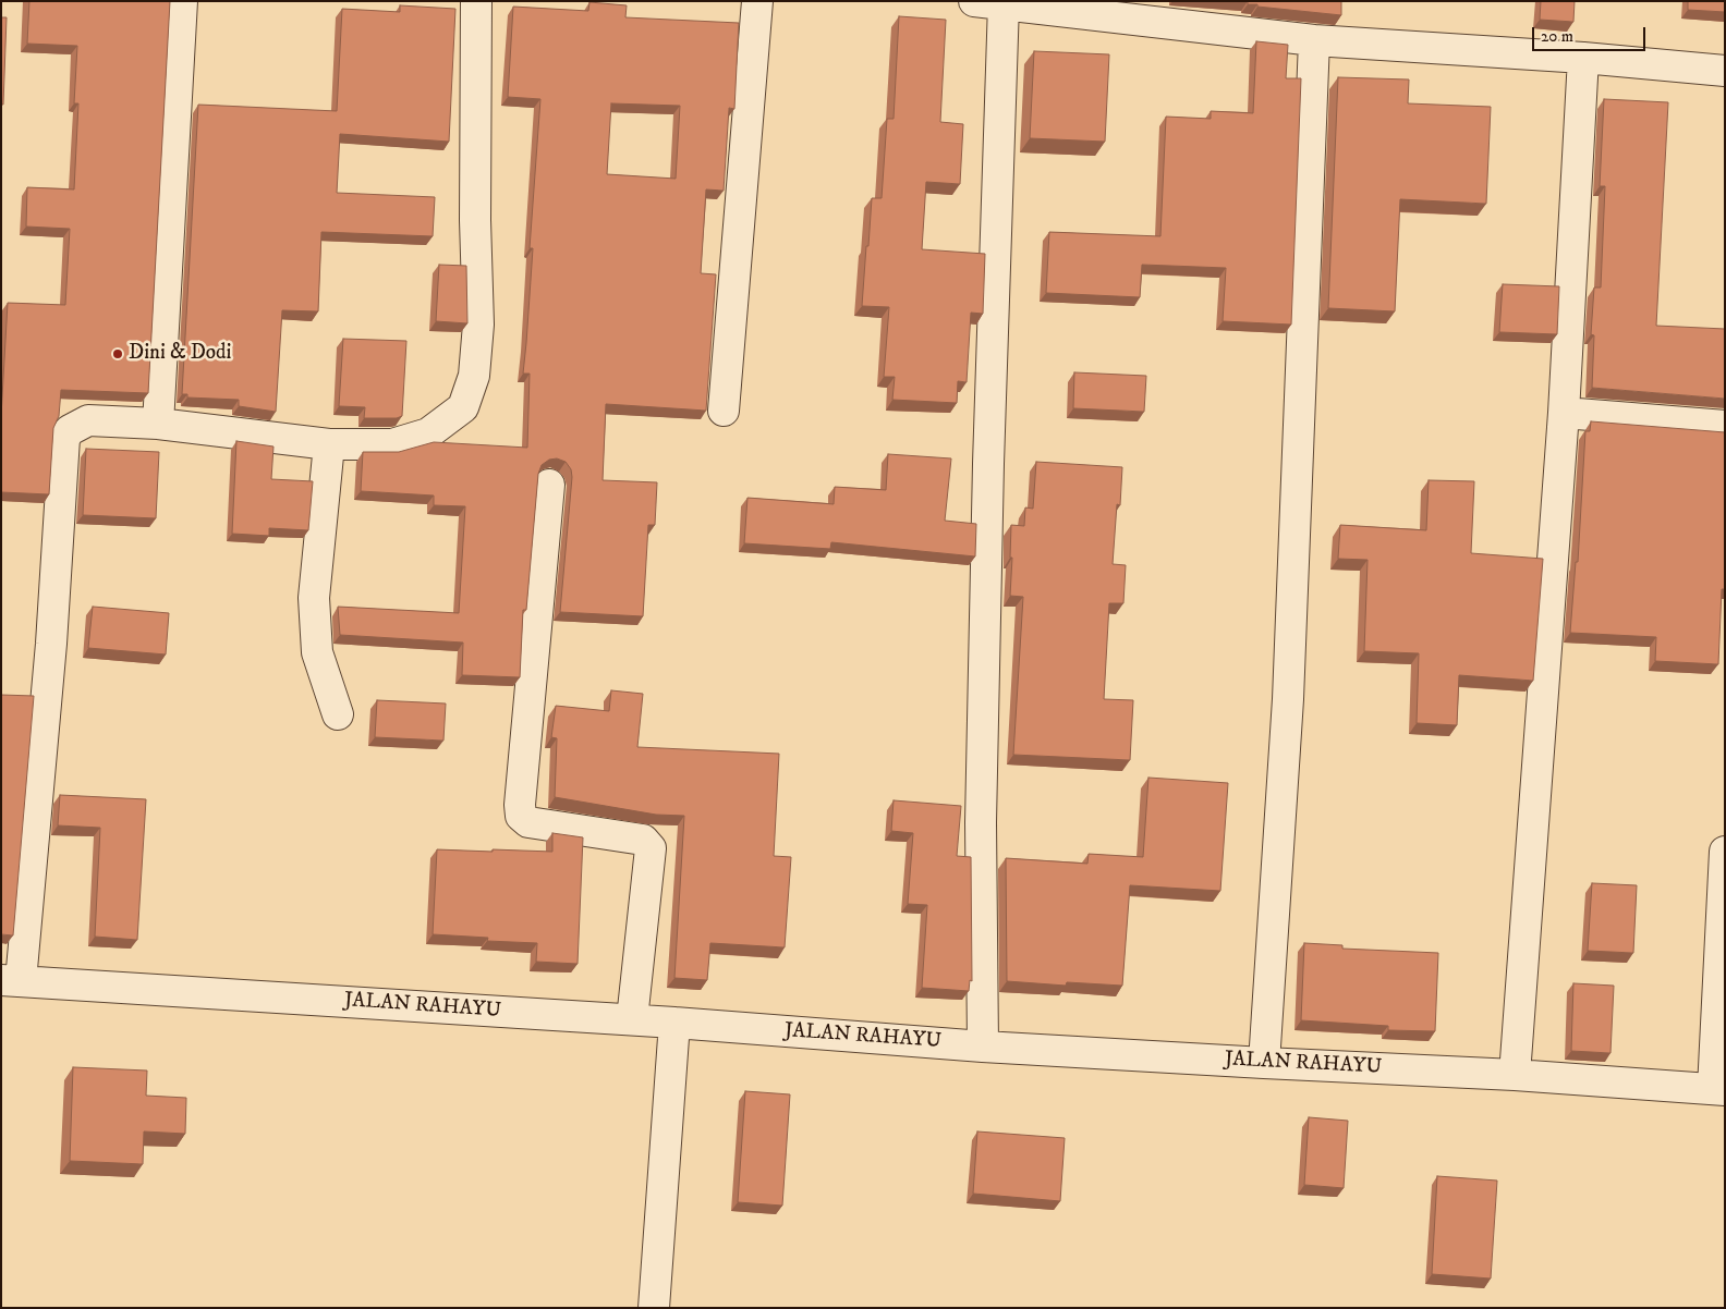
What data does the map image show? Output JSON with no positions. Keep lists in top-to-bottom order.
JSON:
{
  "streets": {
    "street": ["JALAN RAHAYU"]
  },
  "places": ["Dini & Dodi"],
  "scale_bar": "20 m"
}
